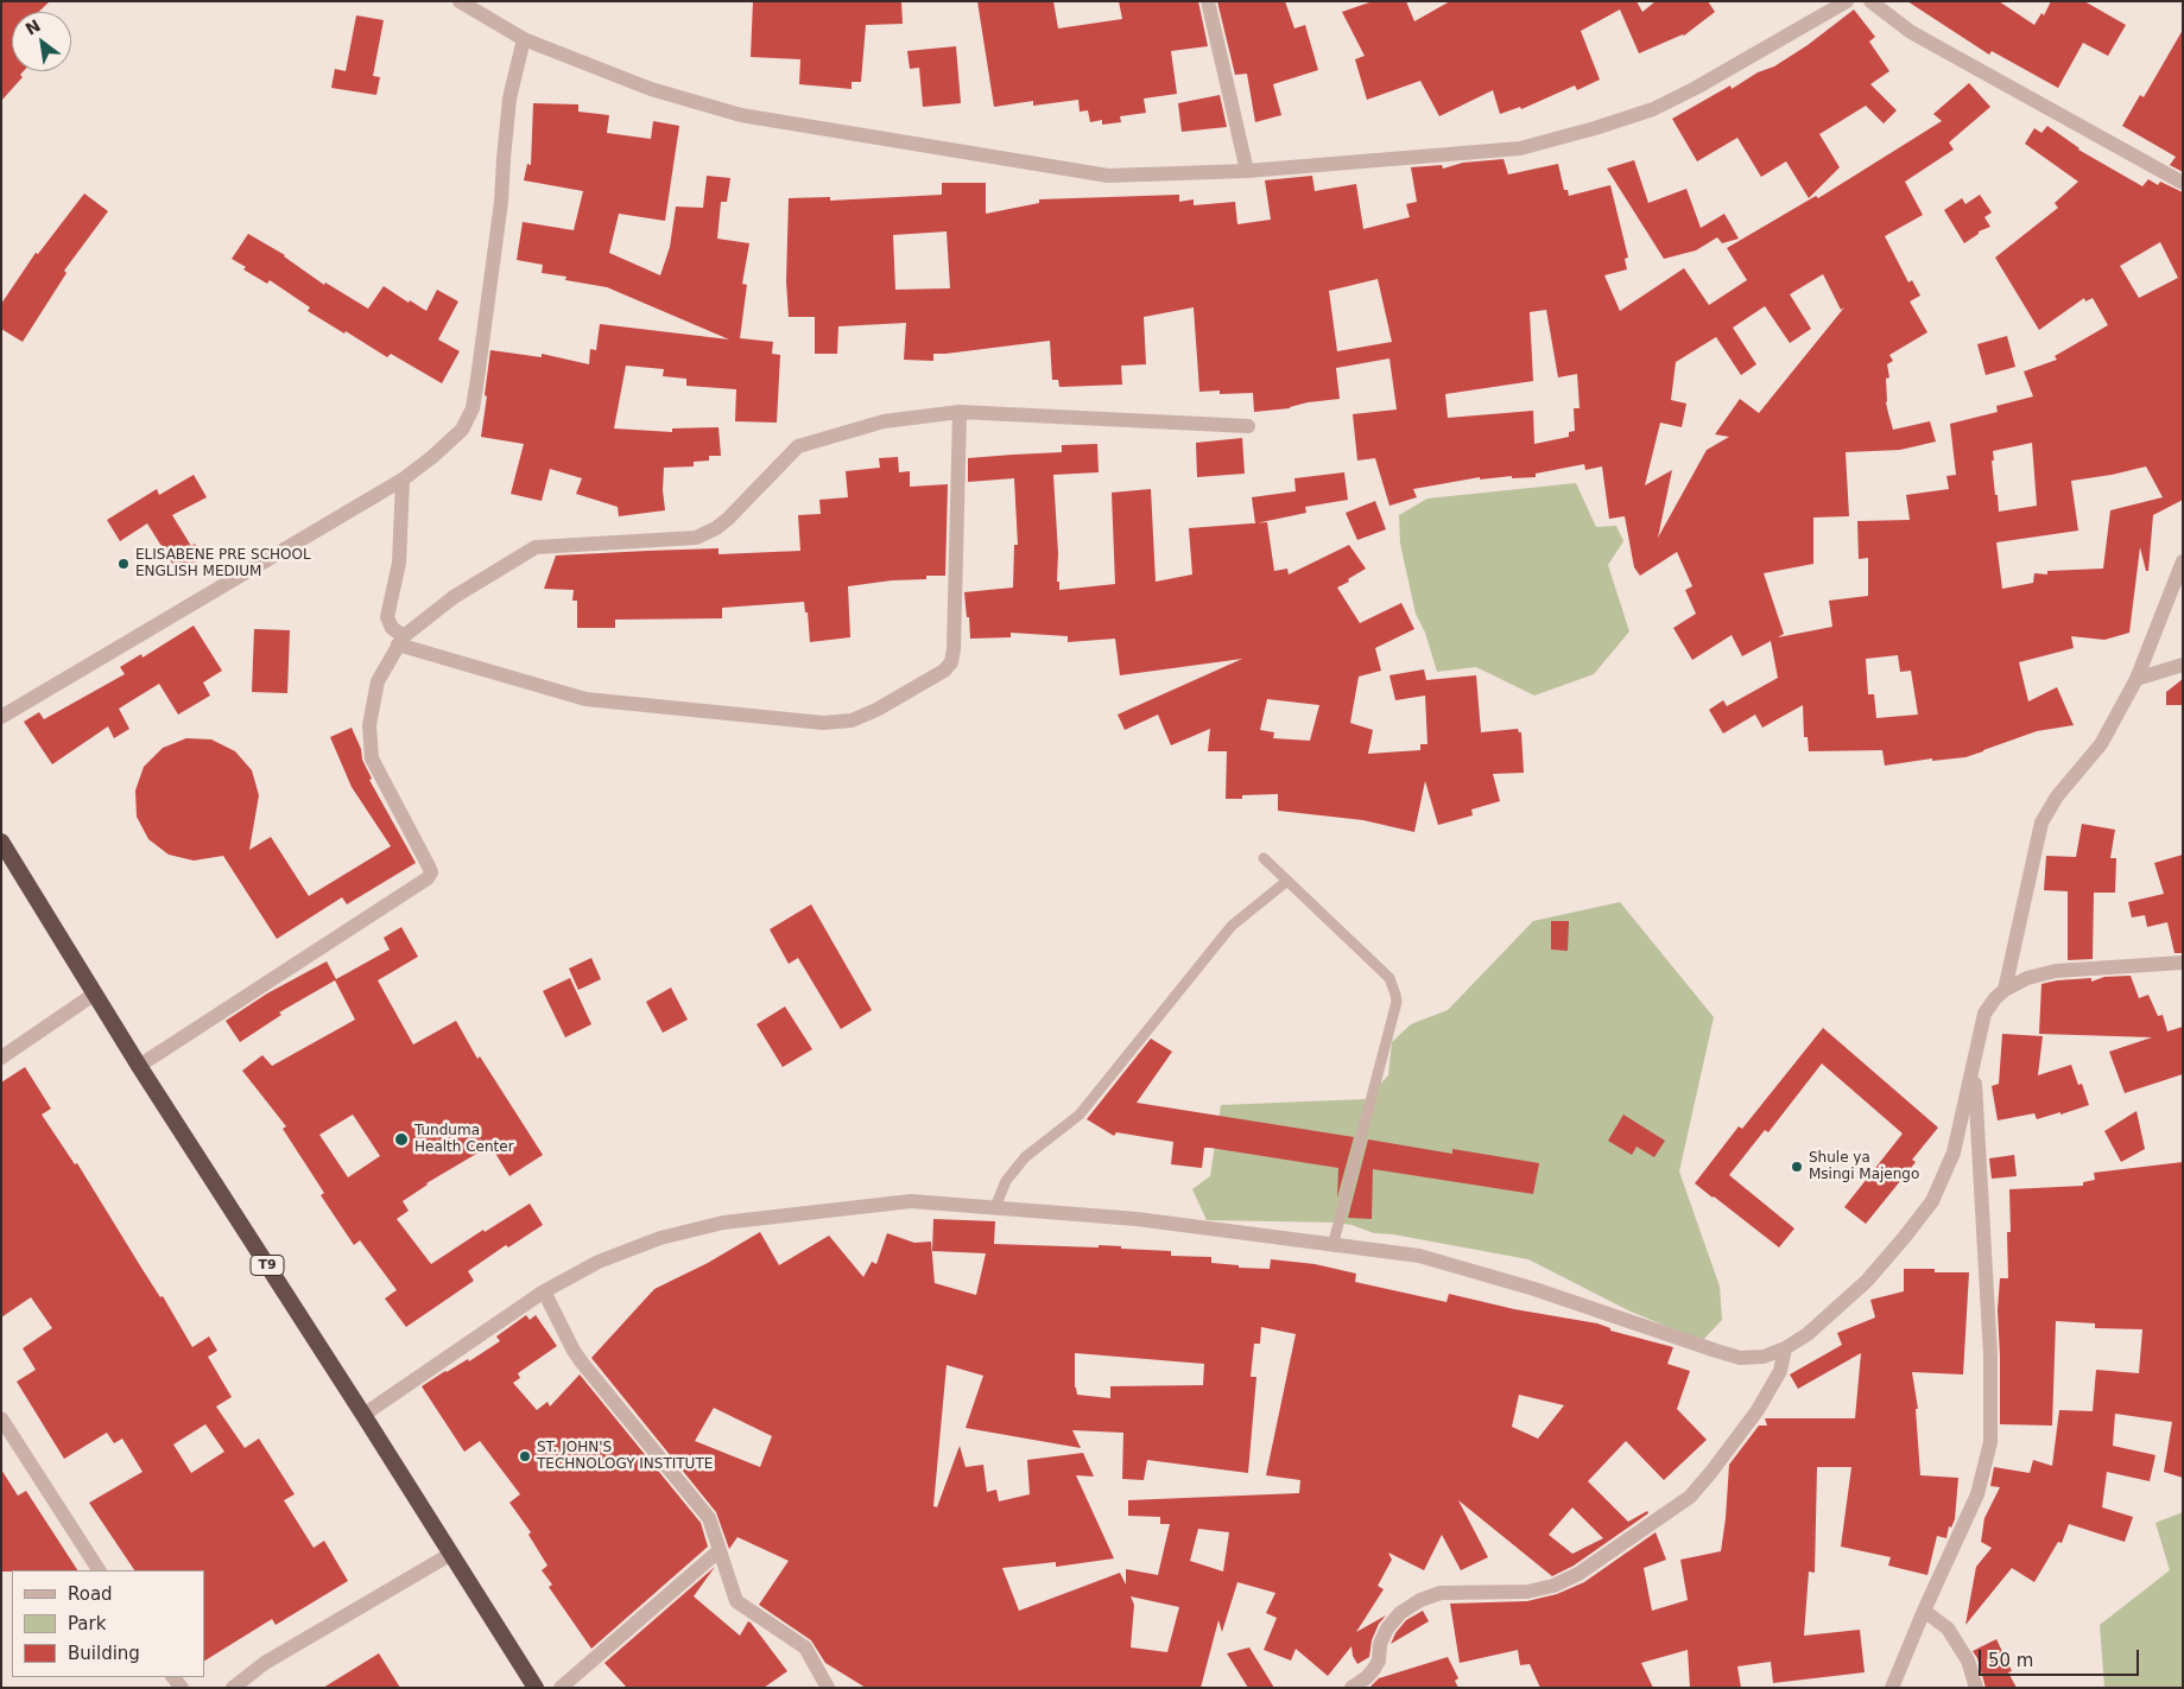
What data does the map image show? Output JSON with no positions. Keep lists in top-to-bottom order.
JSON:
{
  "streets": {
    "highway": ["T9"]
  },
  "places": [
    "ELISABENE PRE SCHOOL ENGLISH MEDIUM",
    "Tunduma Health Center",
    "Shule ya Msingi Majengo",
    "ST. JOHN'S TECHNOLOGY INSTITUTE"
  ],
  "legend": ["Road", "Park", "Building"],
  "scale_bar": "50 m",
  "north": "top left"
}
